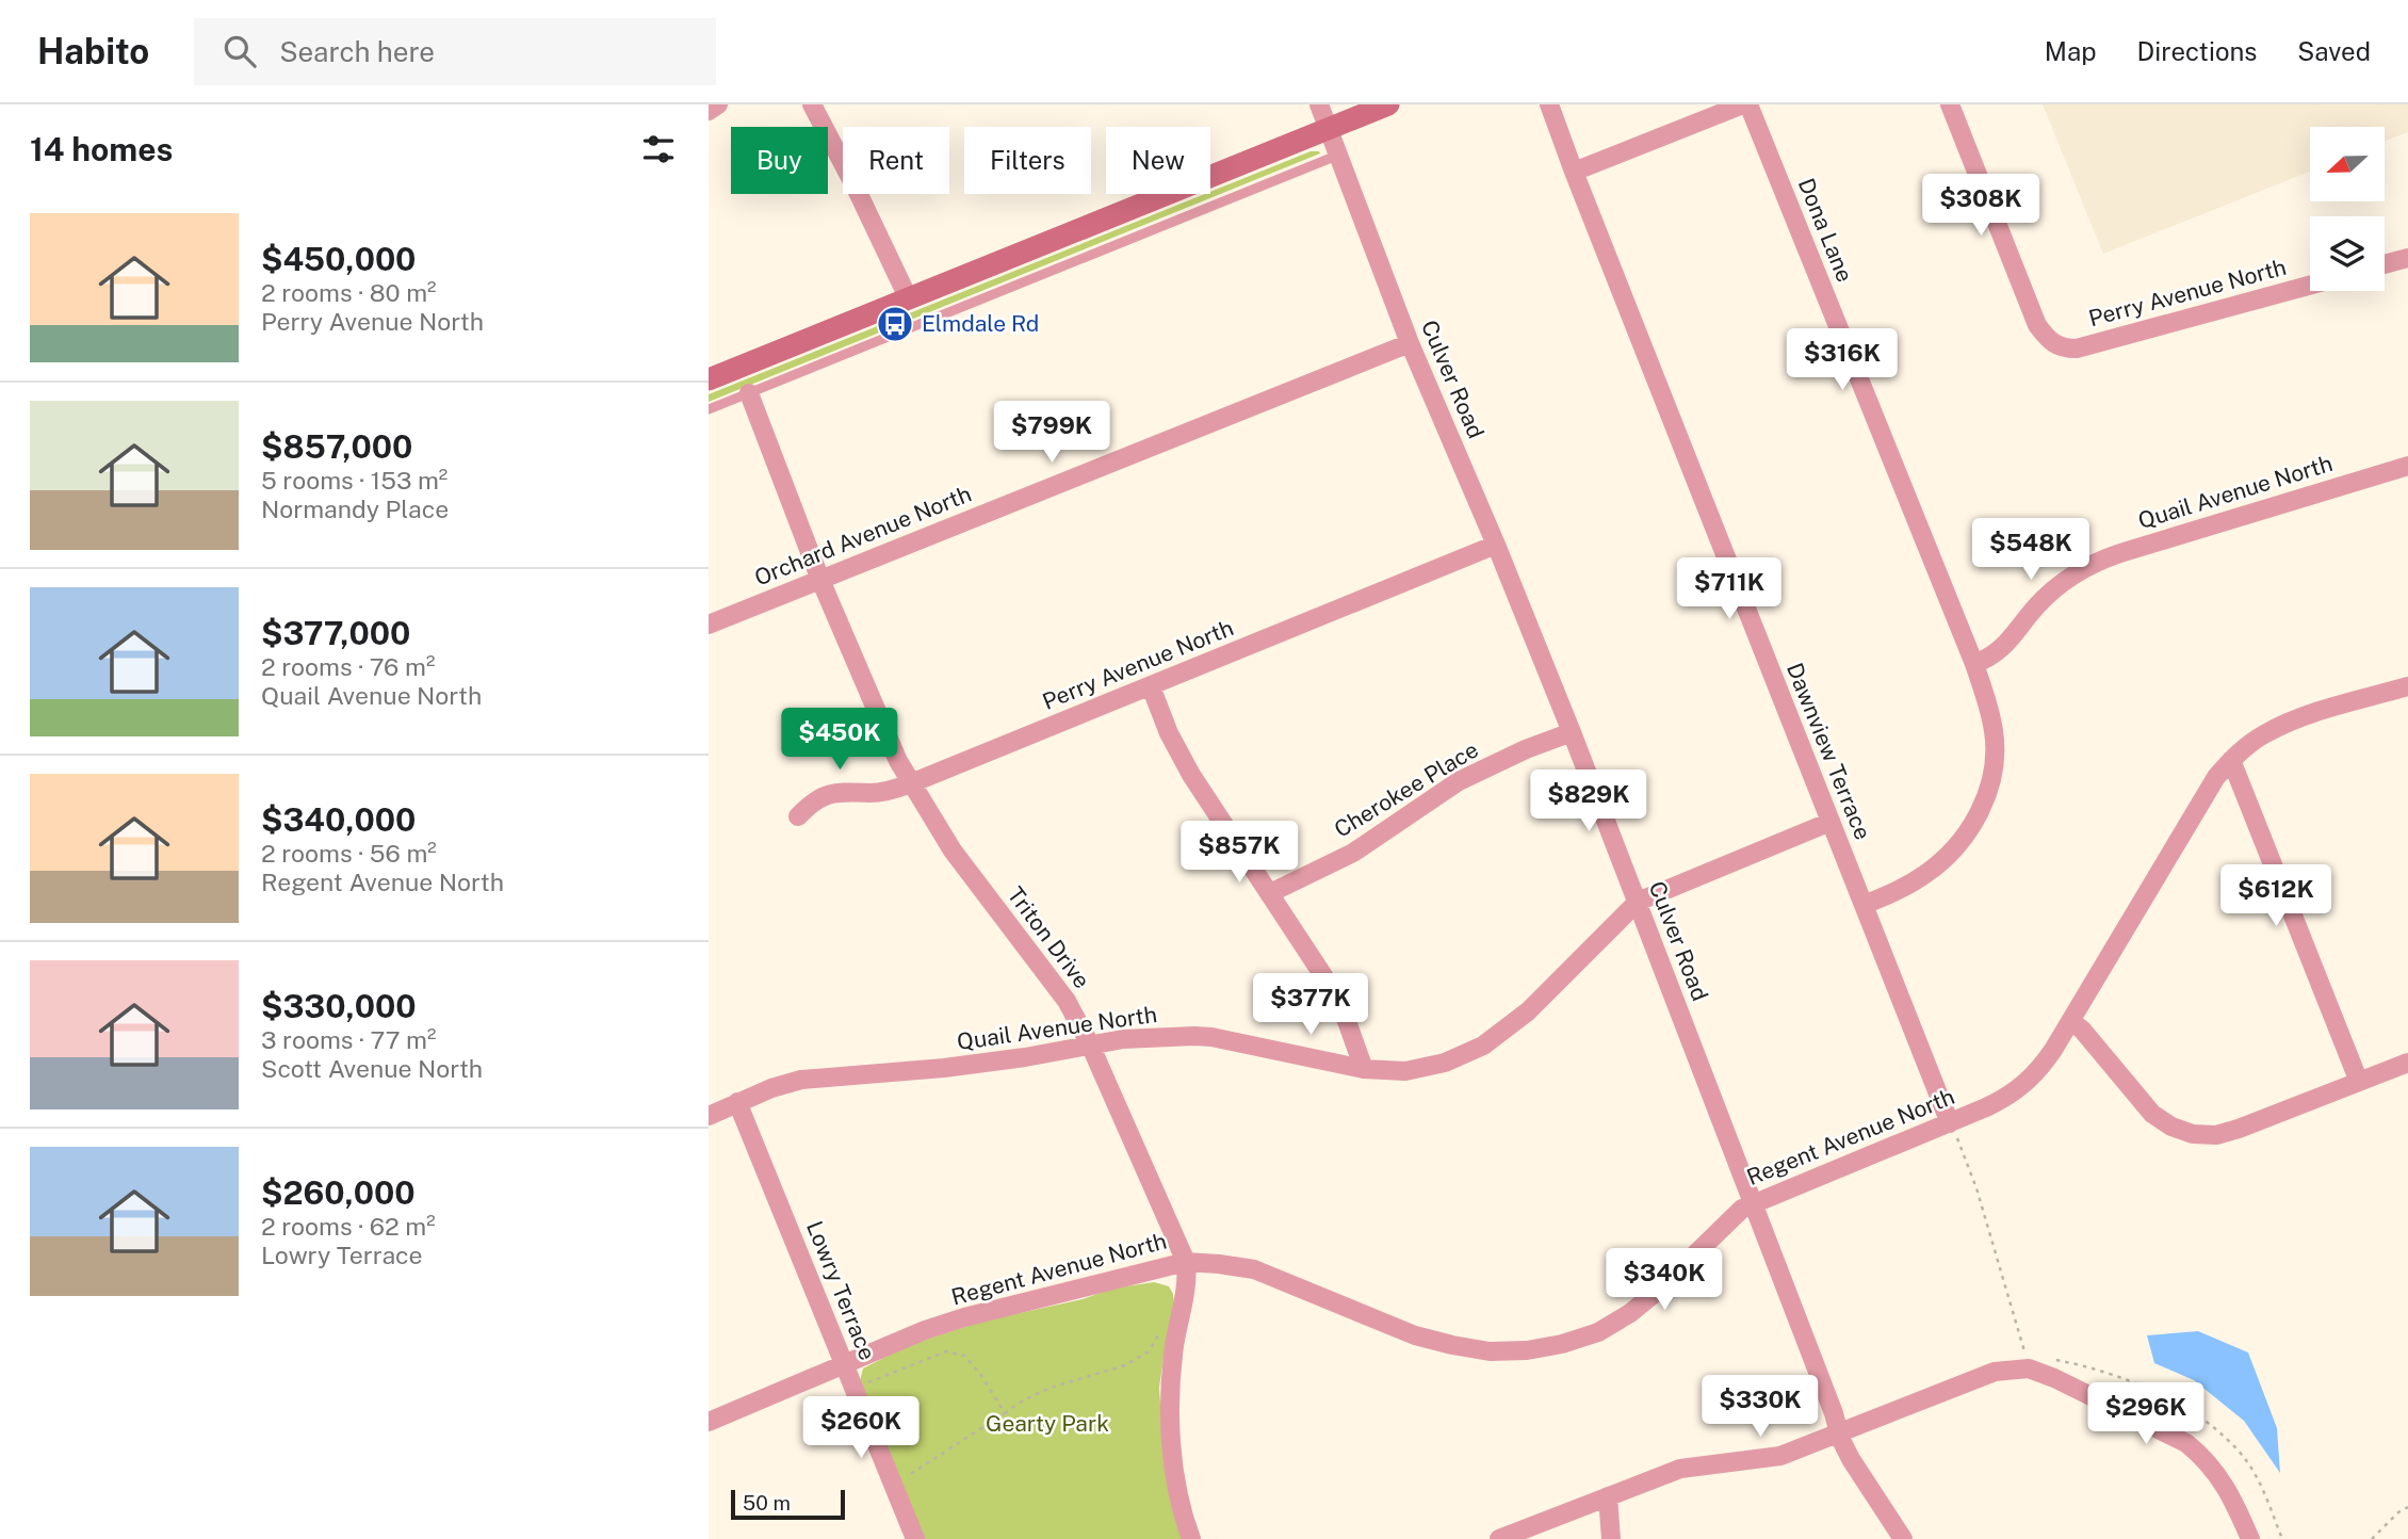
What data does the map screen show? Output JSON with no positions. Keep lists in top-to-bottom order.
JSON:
{
  "streets": {
    "street": [
      "Dona Lane",
      "Perry Avenue North",
      "Culver Road",
      "Quail Avenue North",
      "Orchard Avenue North",
      "Dawnview Terrace",
      "Cherokee Place",
      "Triton Drive",
      "Regent Avenue North",
      "Lowry Terrace"
    ]
  },
  "crossings": [
    ["Dona Lane", "Quail Avenue North"],
    ["Perry Avenue North", "Culver Road"],
    ["Perry Avenue North", "Triton Drive"],
    ["Culver Road", "Quail Avenue North"],
    ["Culver Road", "Orchard Avenue North"],
    ["Culver Road", "Cherokee Place"],
    ["Culver Road", "Regent Avenue North"],
    ["Quail Avenue North", "Dawnview Terrace"],
    ["Quail Avenue North", "Triton Drive"],
    ["Quail Avenue North", "Lowry Terrace"],
    ["Orchard Avenue North", "Triton Drive"],
    ["Dawnview Terrace", "Regent Avenue North"],
    ["Triton Drive", "Regent Avenue North"],
    ["Regent Avenue North", "Lowry Terrace"]
  ],
  "parks": ["Gearty Park"],
  "places": {
    "bus stop": ["Elmdale Rd"]
  },
  "scale_bar": "50 m",
  "north": "left",
  "page": {
    "header": "Habito",
    "search": "Search here",
    "nav": ["Map", "Directions", "Saved"],
    "heading": "14 homes",
    "chip": [
      "Buy",
      "Rent",
      "Filters",
      "New"
    ],
    "price": [
      "$308K",
      "$316K",
      "$799K",
      "$548K",
      "$711K",
      "$450K",
      "$829K",
      "$857K",
      "$612K",
      "$377K",
      "$340K",
      "$330K",
      "$296K",
      "$260K"
    ],
    "list": [
      {
        "name": "$450,000",
        "note": "2 rooms · 80 m² · Perry Avenue North"
      },
      {
        "name": "$857,000",
        "note": "5 rooms · 153 m² · Normandy Place"
      },
      {
        "name": "$377,000",
        "note": "2 rooms · 76 m² · Quail Avenue North"
      },
      {
        "name": "$340,000",
        "note": "2 rooms · 56 m² · Regent Avenue North"
      },
      {
        "name": "$330,000",
        "note": "3 rooms · 77 m² · Scott Avenue North"
      },
      {
        "name": "$260,000",
        "note": "2 rooms · 62 m² · Lowry Terrace"
      }
    ],
    "scale": "50 m"
  }
}
